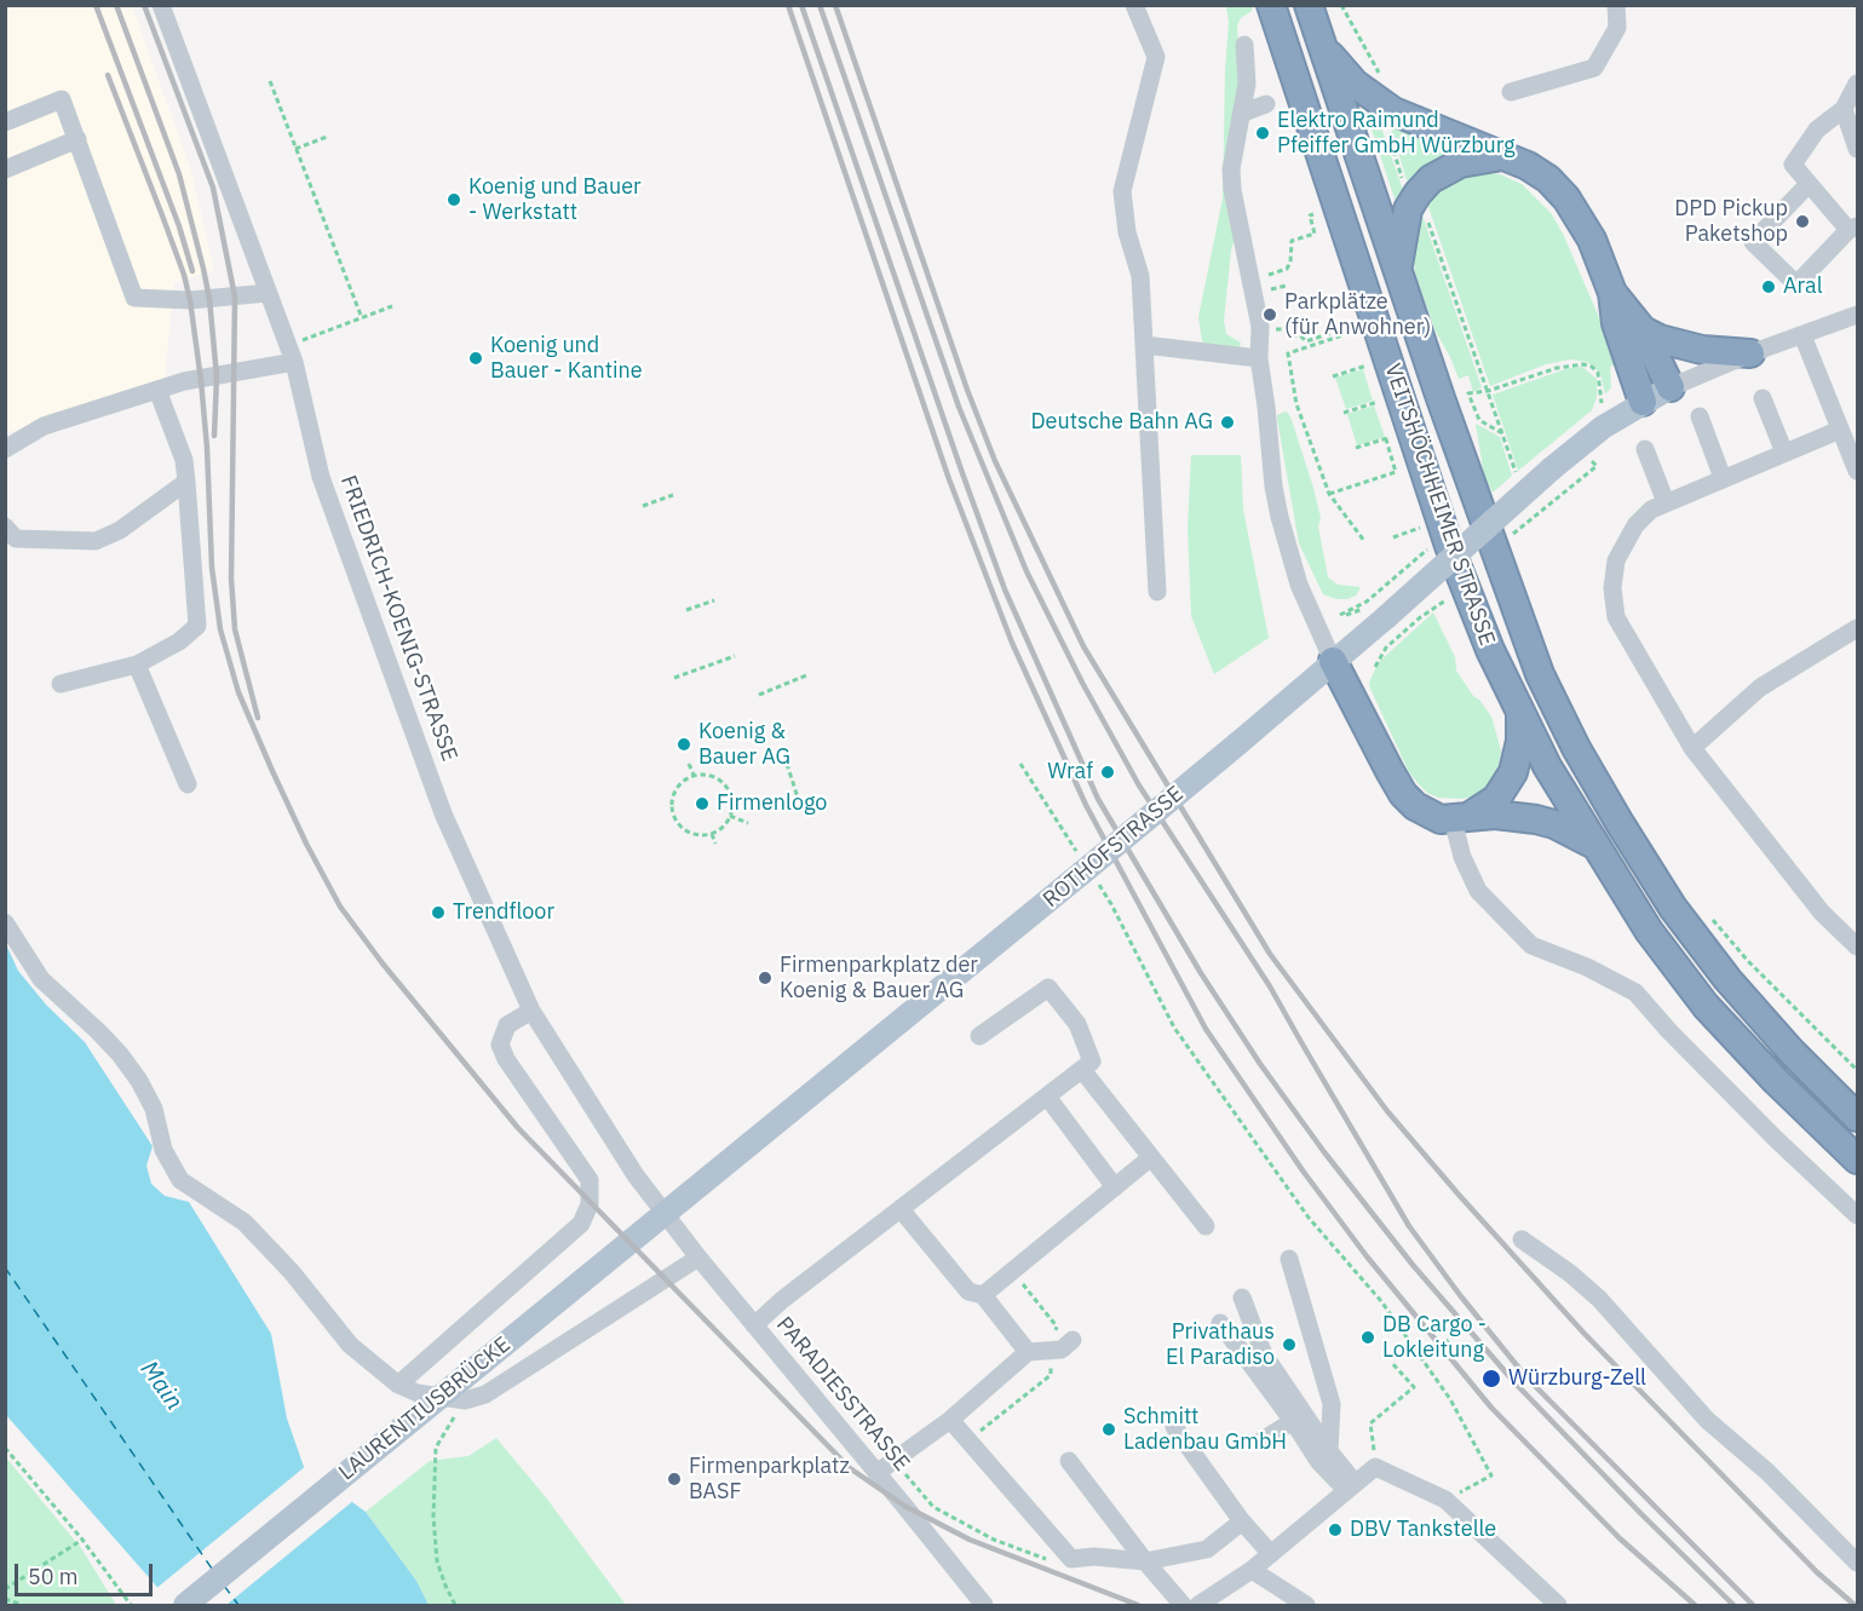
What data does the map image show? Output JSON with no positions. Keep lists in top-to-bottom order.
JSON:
{
  "streets": {
    "highway": ["VEITSHÖCHHEIMER STRASSE"],
    "main road": ["ROTHOFSTRASSE", "LAURENTIUSBRÜCKE"],
    "street": ["FRIEDRICH-KOENIG-STRASSE", "PARADIESSTRASSE"]
  },
  "crossings": [
    ["FRIEDRICH-KOENIG-STRASSE", "ROTHOFSTRASSE"],
    ["FRIEDRICH-KOENIG-STRASSE", "PARADIESSTRASSE"],
    ["FRIEDRICH-KOENIG-STRASSE", "LAURENTIUSBRÜCKE"],
    ["ROTHOFSTRASSE", "PARADIESSTRASSE"],
    ["ROTHOFSTRASSE", "LAURENTIUSBRÜCKE"],
    ["PARADIESSTRASSE", "LAURENTIUSBRÜCKE"]
  ],
  "water": ["Main"],
  "places": [
    "Elektro Raimund Pfeiffer GmbH Würzburg",
    "Koenig und Bauer - Werkstatt",
    "DPD Pickup Paketshop",
    "Aral",
    "Parkplätze (für Anwohner)",
    "Koenig und Bauer - Kantine",
    "Deutsche Bahn AG",
    "Koenig & Bauer AG",
    "Wraf",
    "Firmenlogo",
    "Trendfloor",
    "Firmenparkplatz der Koenig & Bauer AG",
    "DB Cargo - Lokleitung",
    "Privathaus El Paradiso",
    "Würzburg-Zell",
    "Schmitt Ladenbau GmbH",
    "Firmenparkplatz BASF",
    "DBV Tankstelle"
  ],
  "scale_bar": "50 m"
}
